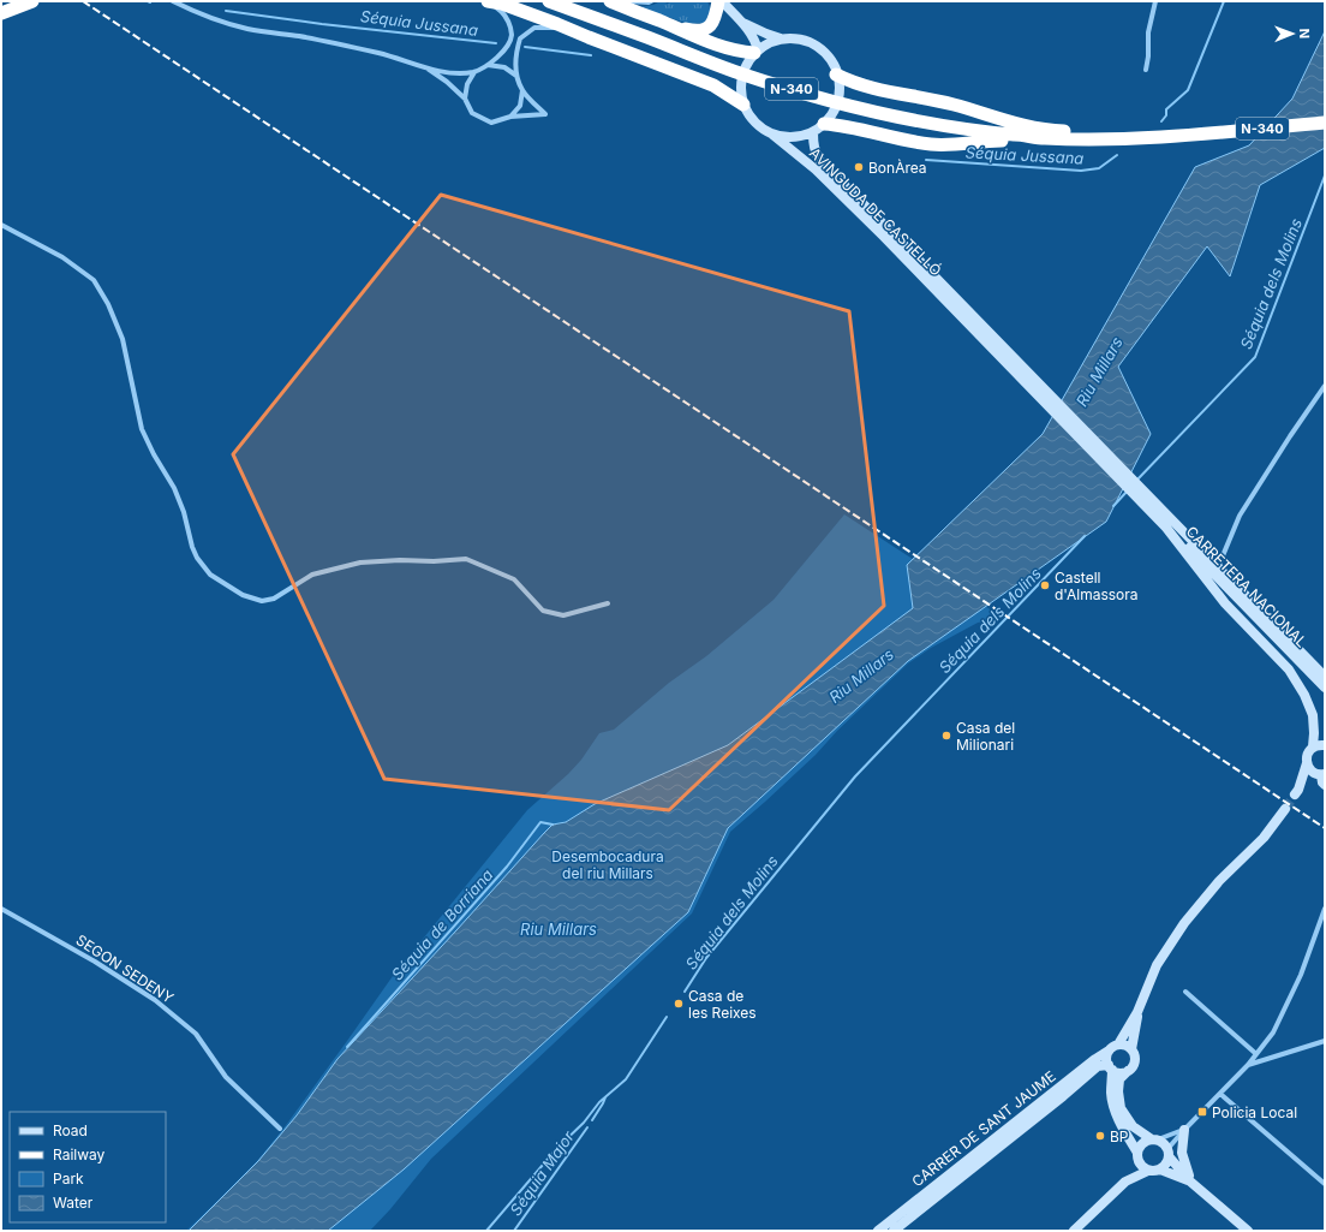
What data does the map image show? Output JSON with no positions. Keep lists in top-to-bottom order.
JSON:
{
  "streets": {
    "highway": ["N-340"],
    "main road": ["AVINGUDA DE CASTELLÓ", "CARRETERA NACIONAL", "CARRER DE SANT JAUME"],
    "street": ["SEGON SEDENY"]
  },
  "water": [
    "Séquia Jussana",
    "Séquia dels Molins",
    "Riu Millars",
    "Séquia de Borriana",
    "Séquia Major"
  ],
  "parks": ["Desembocadura del riu Millars"],
  "places": {
    "other": [
      "BonÀrea",
      "Castell d'Almassora",
      "Casa del Milionari",
      "Casa de les Reixes",
      "BP"
    ],
    "transit": ["Policia Local"]
  },
  "legend": [
    "Road",
    "Railway",
    "Park",
    "Water"
  ],
  "north": "right"
}
